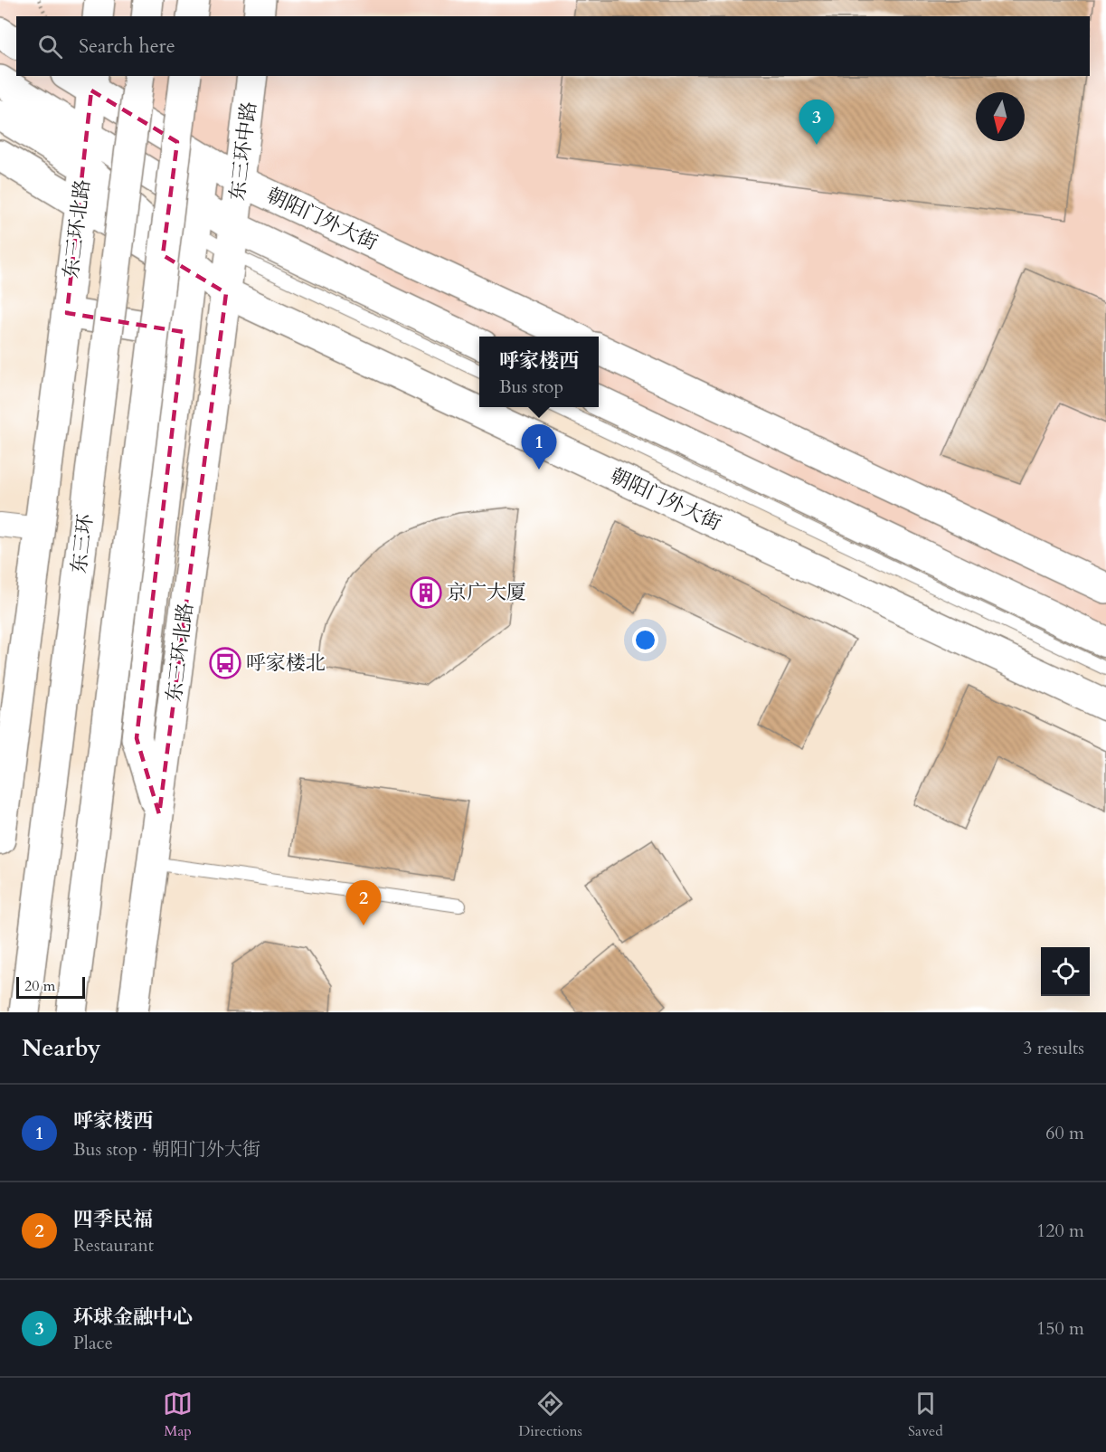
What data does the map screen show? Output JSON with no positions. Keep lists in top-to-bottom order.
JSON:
{
  "streets": {
    "main road": [
      "东三环中路",
      "朝阳门外大街",
      "东三环北路",
      "东三环"
    ]
  },
  "crossings": [
    ["东三环中路", "朝阳门外大街"],
    ["东三环中路", "东三环北路"],
    ["朝阳门外大街", "东三环北路"]
  ],
  "places": {
    "building": ["京广大厦"],
    "bus stop": ["呼家楼北"]
  },
  "scale_bar": "20 m",
  "north": "bottom",
  "page": {
    "search": "Search here",
    "pins": ["3", "1", "2"],
    "popup": ["呼家楼西", "Bus stop"],
    "scale": "20 m",
    "heading": ["Nearby", "3 results"],
    "list": [
      {
        "mark": "1",
        "name": "呼家楼西",
        "note": "Bus stop · 朝阳门外大街",
        "value": "60 m"
      },
      {
        "mark": "2",
        "name": "四季民福",
        "note": "Restaurant",
        "value": "120 m"
      },
      {
        "mark": "3",
        "name": "环球金融中心",
        "note": "Place",
        "value": "150 m"
      }
    ],
    "nav": ["Map", "Directions", "Saved"]
  }
}
